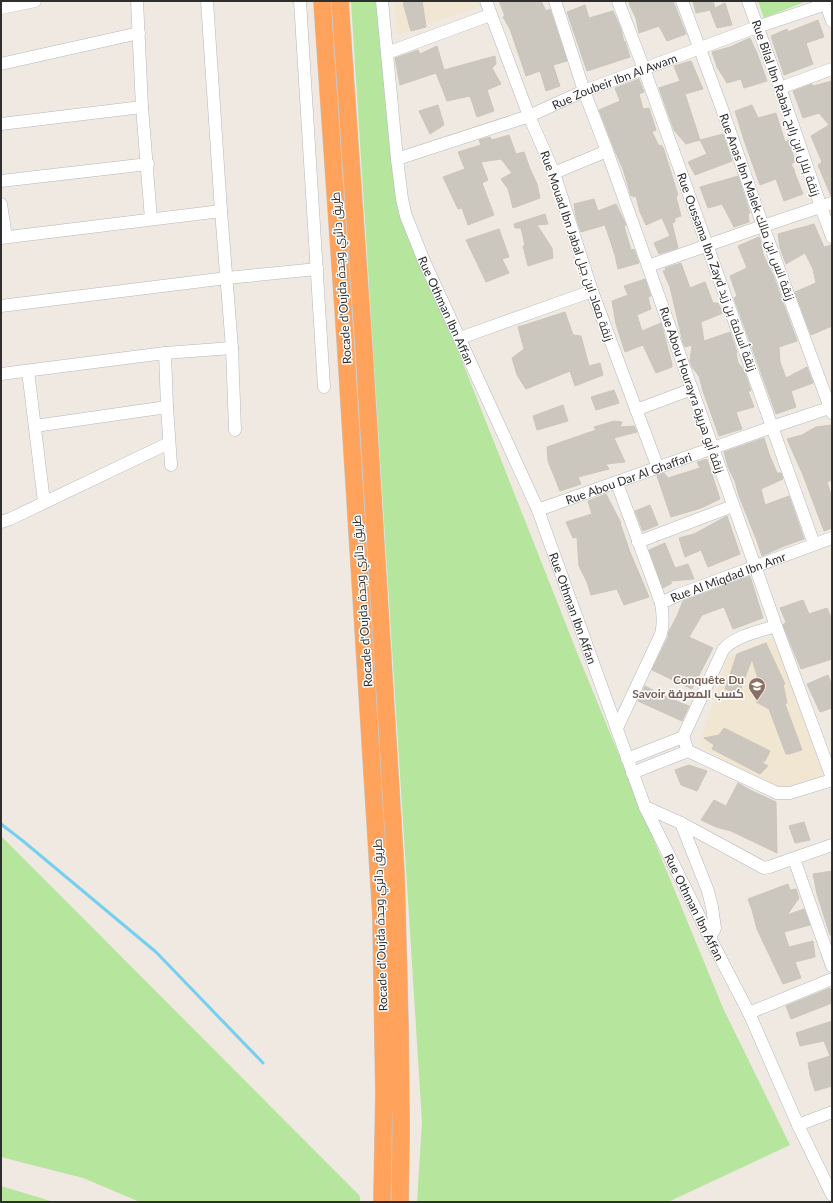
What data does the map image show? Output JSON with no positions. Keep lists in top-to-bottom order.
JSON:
{
  "streets": {
    "highway": ["Rocade d'Oujda طريق دائري وجدة"],
    "street": [
      "Rue Zoubeir Ibn Al Awam",
      "Rue Bilal Ibn Rabah زنقة بلال ابن رابح",
      "Rue Anas Ibn Malek زنقة انس ابن مالك",
      "Rue Mouad Ibn Jabal زنقة معاد ابن جبل",
      "Rue Oussama Ibn Zayd زنقة أسامة بن زيد",
      "Rue Othman Ibn Affan",
      "Rue Abou Hourayra زنقة أبو هريرة",
      "Rue Abou Dar Al Ghaffari",
      "Rue Al Miqdad Ibn Amr"
    ]
  },
  "crossings": [
    ["Rue Zoubeir Ibn Al Awam", "Rue Bilal Ibn Rabah زنقة بلال ابن رابح"],
    ["Rue Zoubeir Ibn Al Awam", "Rue Anas Ibn Malek زنقة انس ابن مالك"],
    ["Rue Zoubeir Ibn Al Awam", "Rue Mouad Ibn Jabal زنقة معاد ابن جبل"],
    ["Rue Zoubeir Ibn Al Awam", "Rue Oussama Ibn Zayd زنقة أسامة بن زيد"],
    ["Rue Zoubeir Ibn Al Awam", "Rue Othman Ibn Affan"],
    ["Rue Zoubeir Ibn Al Awam", "Rue Abou Hourayra زنقة أبو هريرة"],
    ["Rue Anas Ibn Malek زنقة انس ابن مالك", "Rue Abou Dar Al Ghaffari"],
    ["Rue Mouad Ibn Jabal زنقة معاد ابن جبل", "Rue Abou Dar Al Ghaffari"],
    ["Rue Oussama Ibn Zayd زنقة أسامة بن زيد", "Rue Abou Dar Al Ghaffari"],
    ["Rue Oussama Ibn Zayd زنقة أسامة بن زيد", "Rue Al Miqdad Ibn Amr"],
    ["Rue Othman Ibn Affan", "Rue Abou Dar Al Ghaffari"],
    ["Rue Othman Ibn Affan", "Rue Al Miqdad Ibn Amr"],
    ["Rue Abou Hourayra زنقة أبو هريرة", "Rue Abou Dar Al Ghaffari"],
    ["Rue Abou Hourayra زنقة أبو هريرة", "Rue Al Miqdad Ibn Amr"]
  ],
  "places": {
    "school or university": ["Conquête Du Savoir كسب المعرفة"]
  }
}
